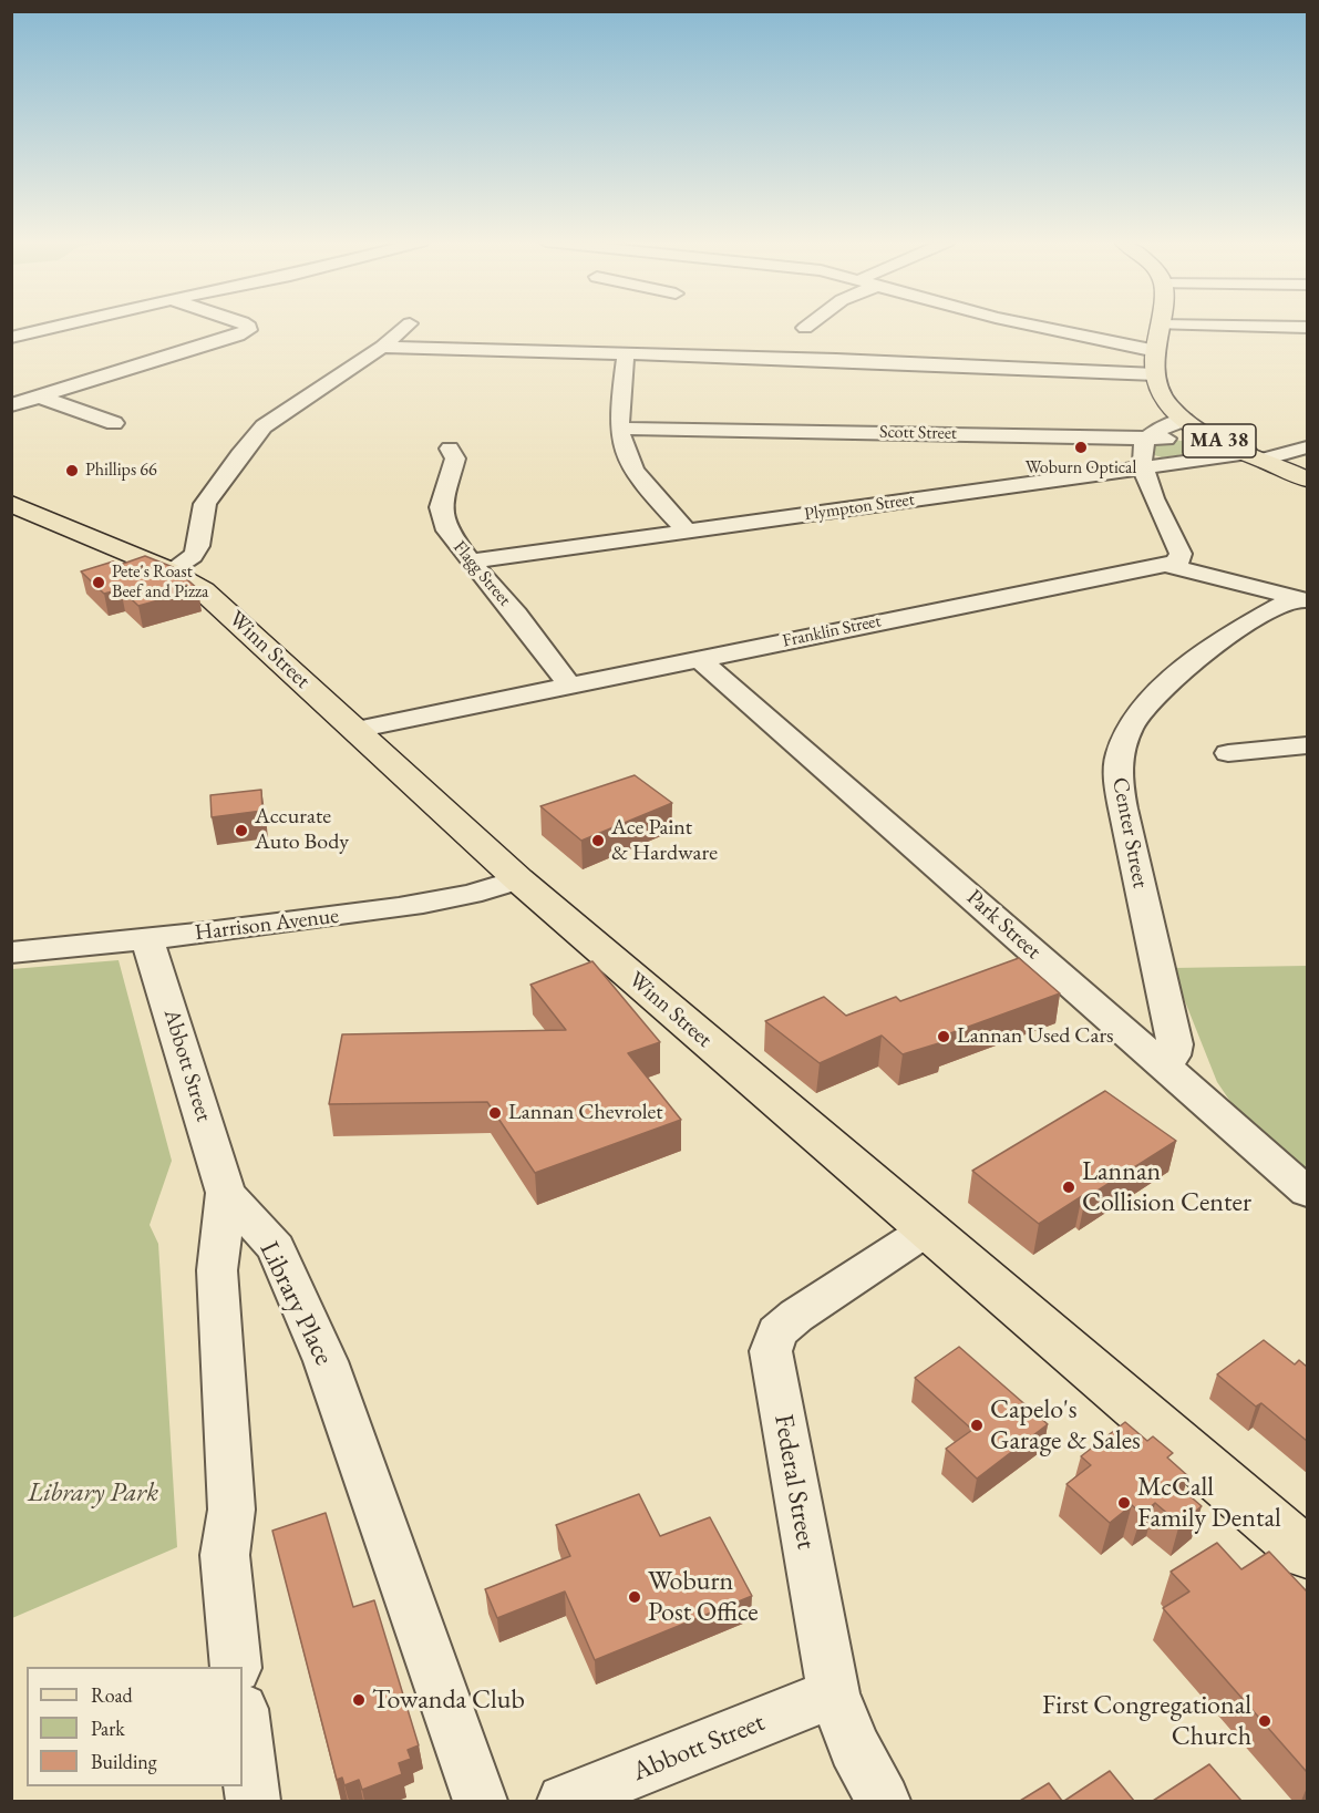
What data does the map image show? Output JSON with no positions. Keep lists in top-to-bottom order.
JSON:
{
  "streets": {
    "main road": ["MA 38", "Winn Street"],
    "street": [
      "Scott Street",
      "Plympton Street",
      "Flagg Street",
      "Franklin Street",
      "Center Street",
      "Harrison Avenue",
      "Park Street",
      "Abbott Street",
      "Library Place",
      "Federal Street"
    ]
  },
  "crossings": [
    ["Scott Street", "MA 38"],
    ["MA 38", "Plympton Street"],
    ["Plympton Street", "Flagg Street"],
    ["Flagg Street", "Franklin Street"],
    ["Franklin Street", "Winn Street"],
    ["Franklin Street", "Center Street"],
    ["Franklin Street", "Park Street"],
    ["Winn Street", "Harrison Avenue"],
    ["Winn Street", "Federal Street"],
    ["Center Street", "Park Street"],
    ["Harrison Avenue", "Abbott Street"],
    ["Abbott Street", "Library Place"],
    ["Abbott Street", "Federal Street"]
  ],
  "parks": ["Library Park"],
  "places": [
    "Woburn Optical",
    "Phillips 66",
    "Pete's Roast Beef and Pizza",
    "Accurate Auto Body",
    "Ace Paint & Hardware",
    "Lannan Used Cars",
    "Lannan Chevrolet",
    "Lannan Collision Center",
    "Capelo's Garage & Sales",
    "McCall Family Dental",
    "Woburn Post Office",
    "Towanda Club",
    "First Congregational Church"
  ],
  "legend": ["Road", "Park", "Building"]
}
